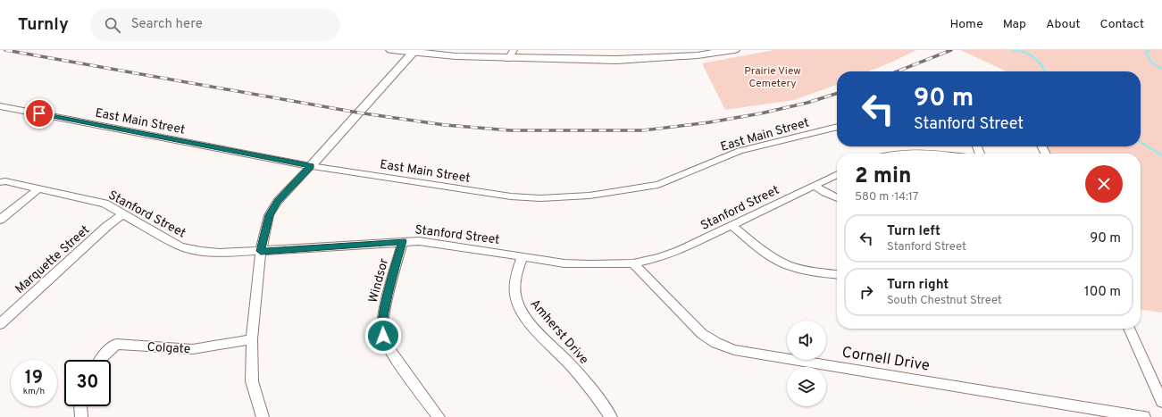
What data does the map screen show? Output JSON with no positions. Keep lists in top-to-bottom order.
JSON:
{
  "streets": {
    "street": [
      "East Main Street",
      "Stanford Street",
      "Marquette Street",
      "Windsor",
      "Amherst Drive",
      "Colgate",
      "Cornell Drive"
    ]
  },
  "crossings": [
    ["Stanford Street", "Marquette Street"],
    ["Stanford Street", "Windsor"],
    ["Stanford Street", "Amherst Drive"],
    ["Stanford Street", "Cornell Drive"]
  ],
  "parks": ["Prairie View Cemetery"],
  "page": {
    "header": "Turnly",
    "search": "Search here",
    "nav": [
      "Home",
      "Map",
      "About",
      "Contact"
    ],
    "turn": ["90 m", "Stanford Street"],
    "heading": ["2 min", "580 m · 14:17"],
    "list": [
      {
        "name": "Turn left",
        "note": "Stanford Street",
        "value": "90 m"
      },
      {
        "name": "Turn right",
        "note": "South Chestnut Street",
        "value": "100 m"
      }
    ],
    "speed": "19 km/h",
    "limit": "30"
  }
}
